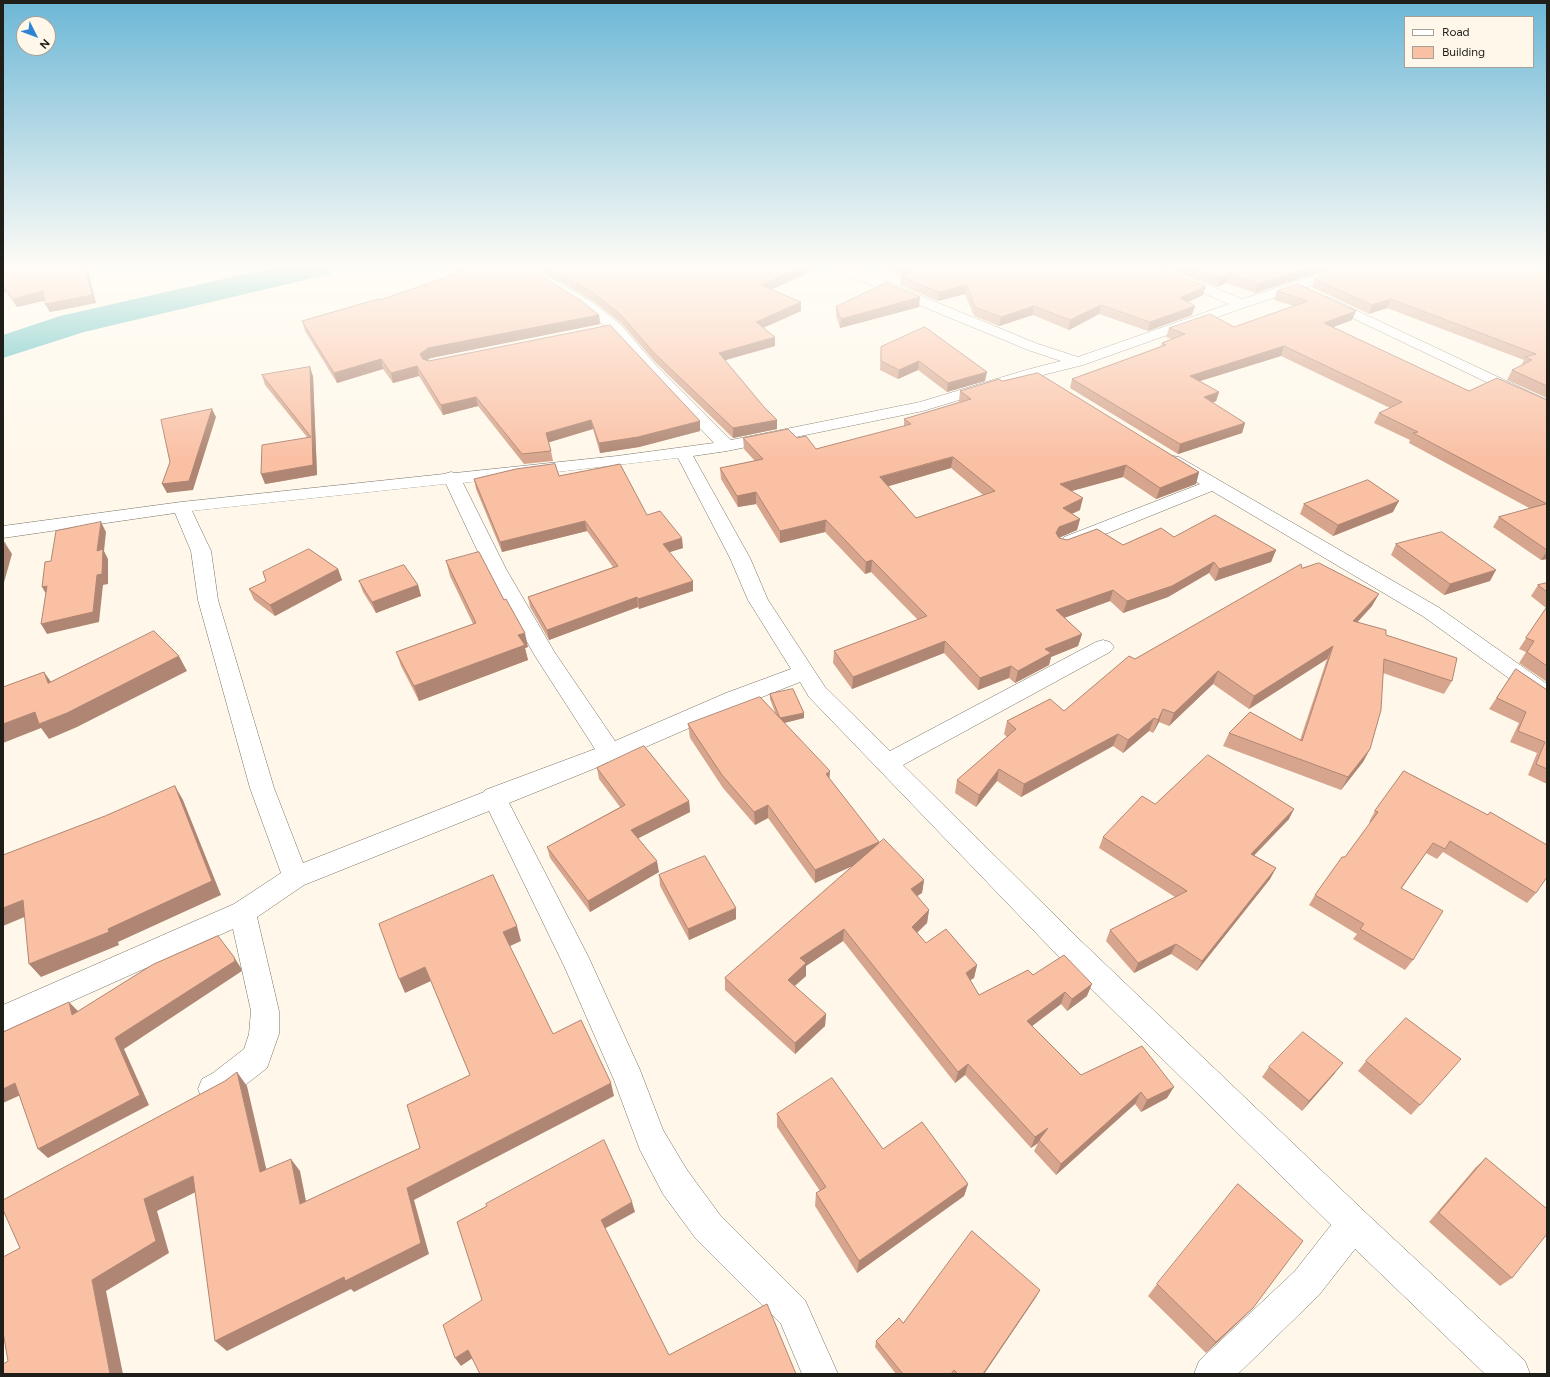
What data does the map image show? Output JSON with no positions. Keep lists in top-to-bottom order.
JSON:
{
  "legend": ["Road", "Building"],
  "north": "bottom right"
}
